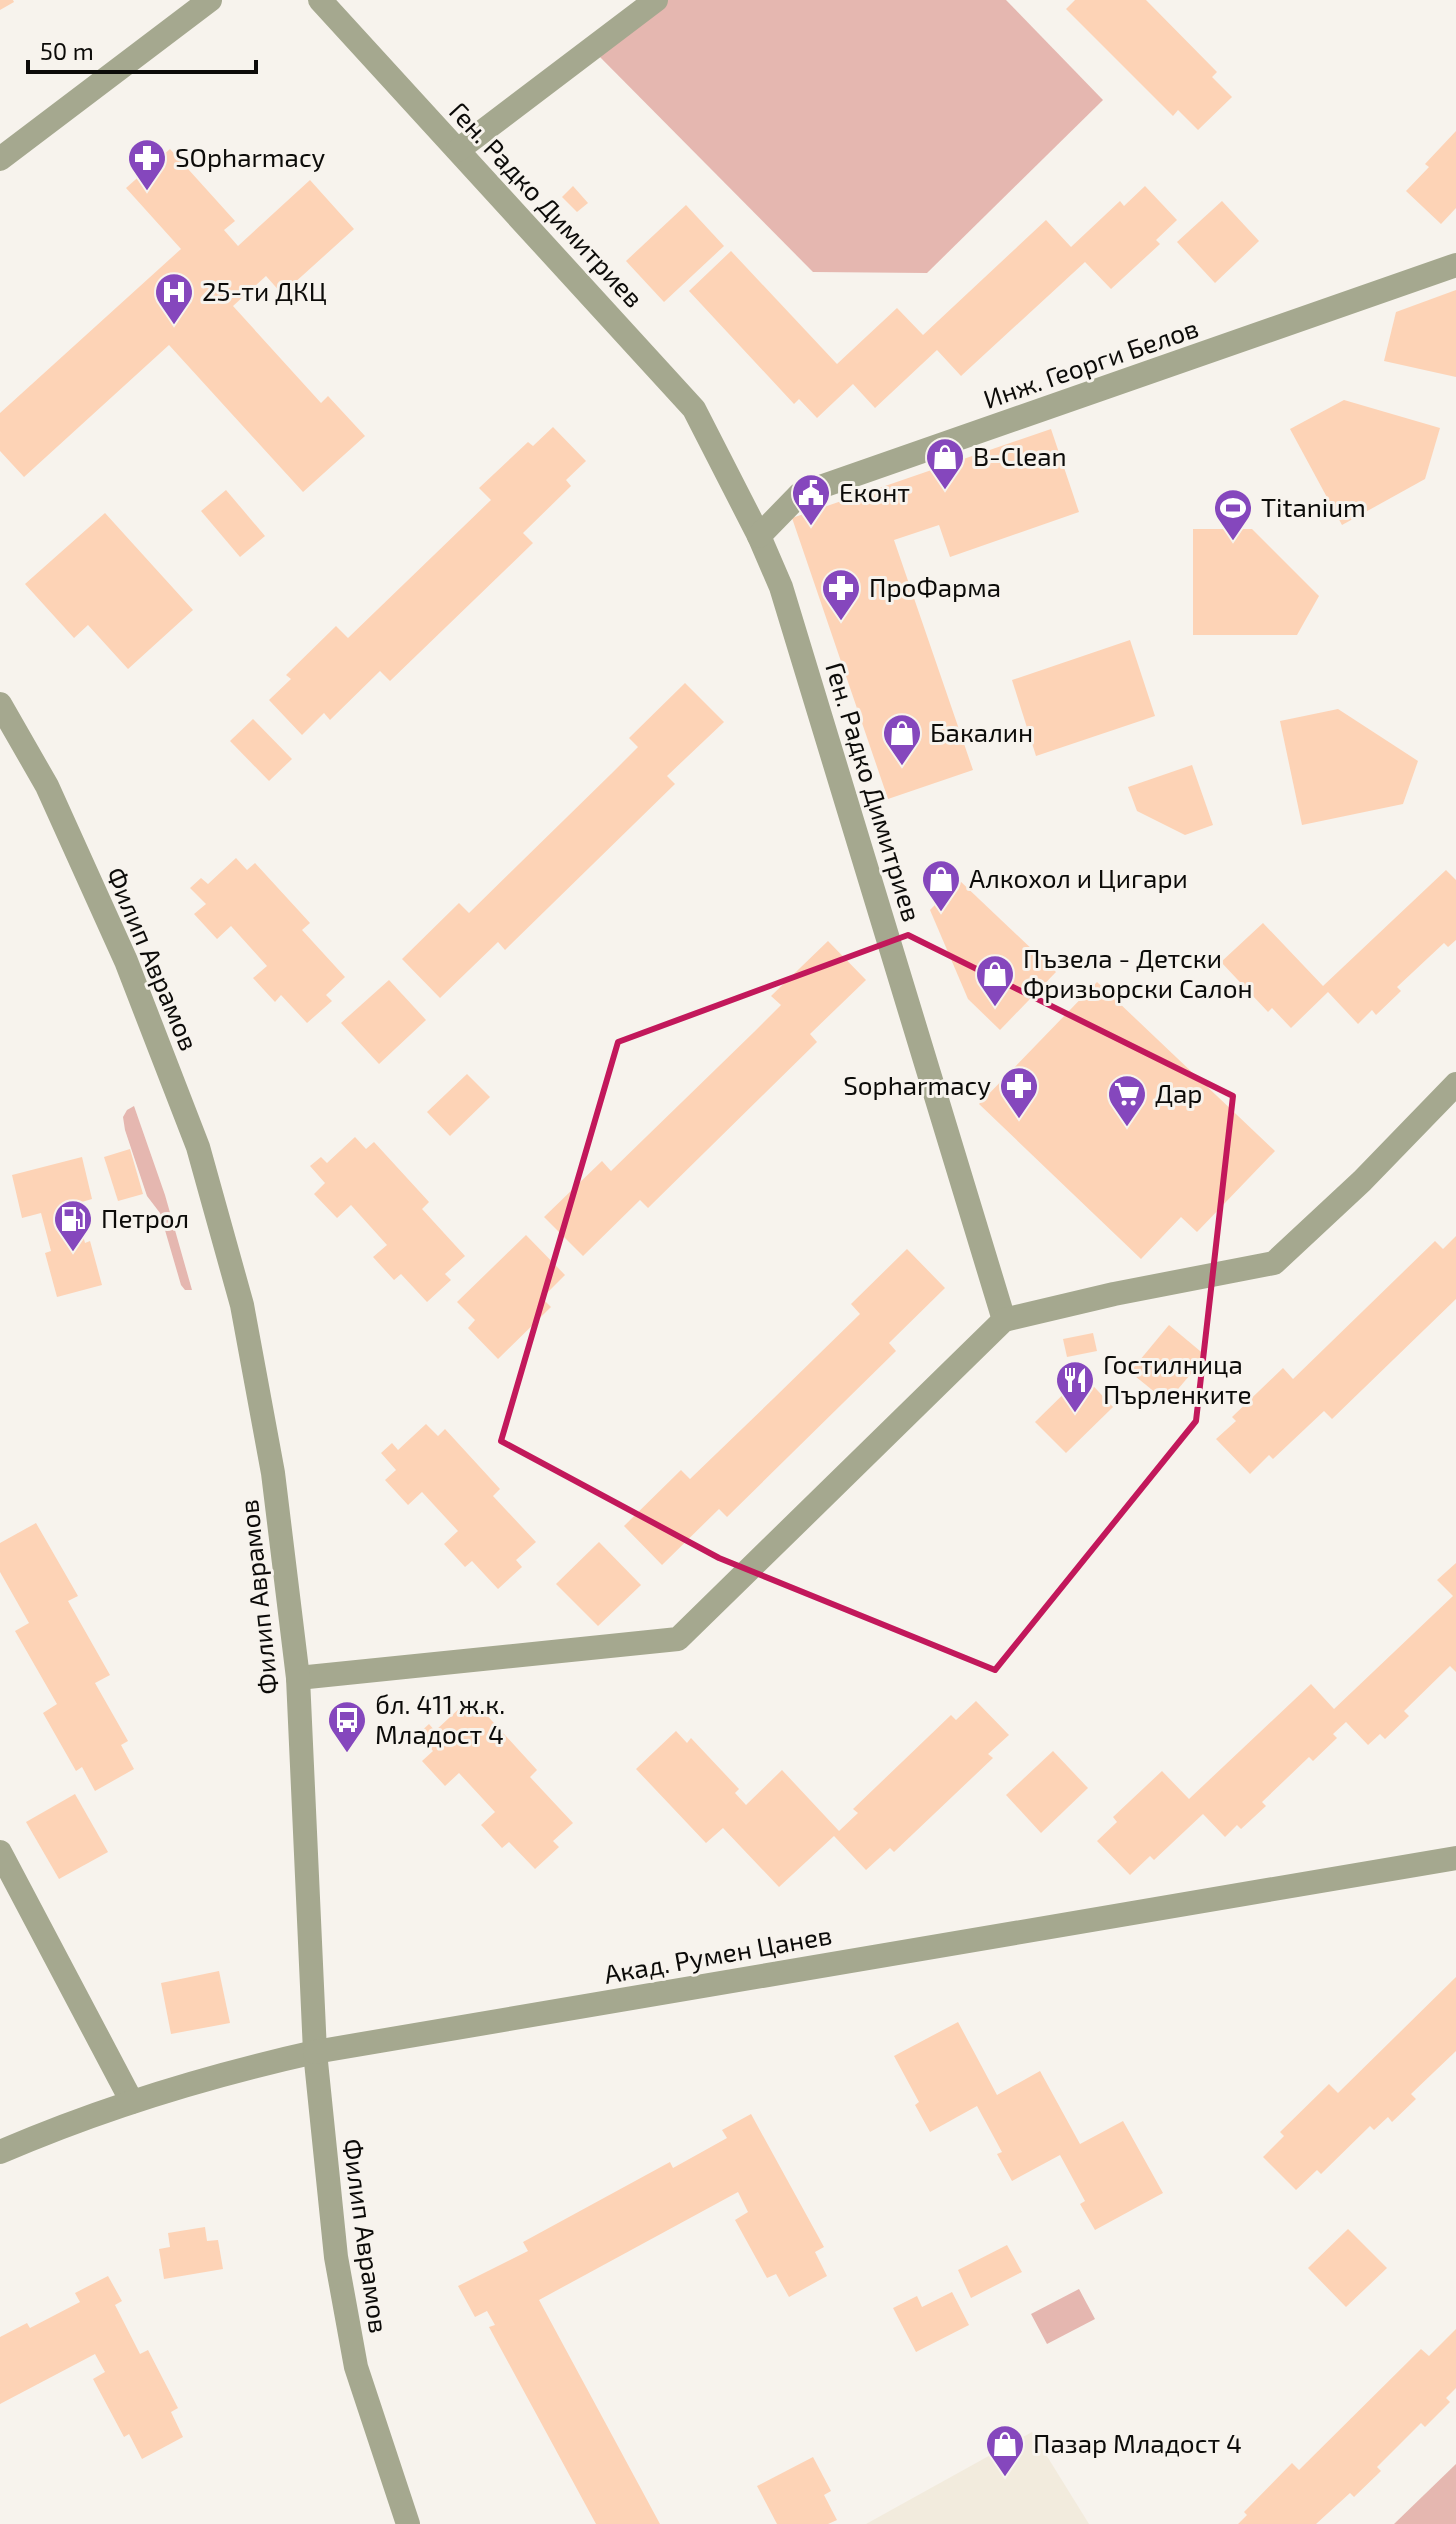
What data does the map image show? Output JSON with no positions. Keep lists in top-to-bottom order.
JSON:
{
  "streets": {
    "street": [
      "Ген. Радко Димитриев",
      "Инж. Георги Белов",
      "Филип Аврамов",
      "Акад. Румен Цанев"
    ]
  },
  "crossings": [
    ["Ген. Радко Димитриев", "Инж. Георги Белов"],
    ["Филип Аврамов", "Акад. Румен Цанев"]
  ],
  "places": {
    "pharmacy": ["SOpharmacy", "ПроФарма", "Sopharmacy"],
    "hospital": ["25-ти ДКЦ"],
    "shop": [
      "B-Clean",
      "Бакалин",
      "Алкохол и Цигари",
      "Пъзела - Детски Фризьорски Салон",
      "Пазар Младост 4"
    ],
    "public building": ["Еконт"],
    "sports": ["Titanium"],
    "supermarket": ["Дар"],
    "fuel station": ["Петрол"],
    "restaurant": ["Гостилница Пърленките"],
    "bus stop": ["бл. 411 ж.к. Младост 4"]
  },
  "scale_bar": "50 m"
}
